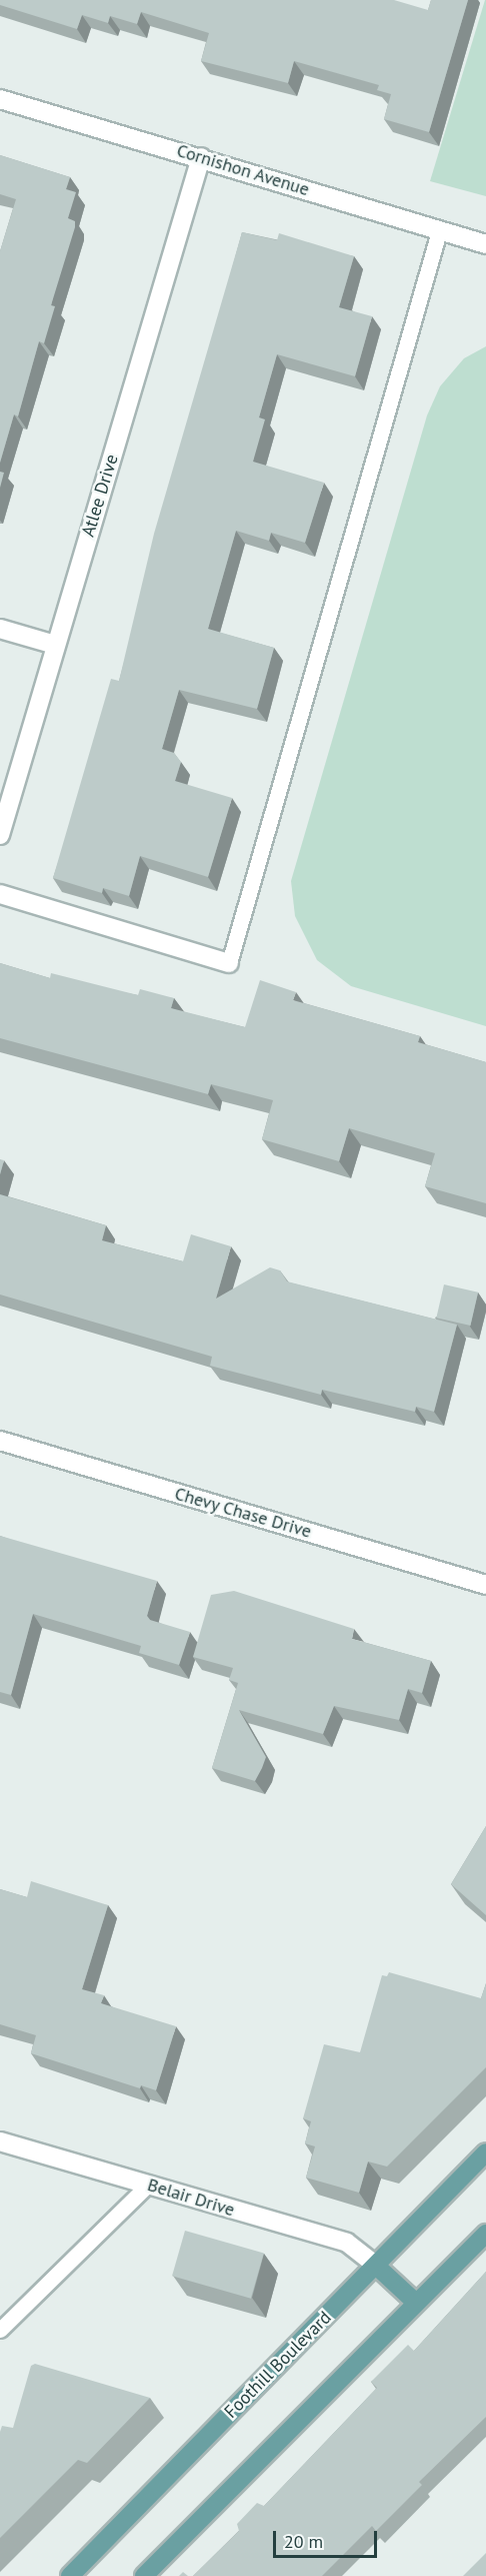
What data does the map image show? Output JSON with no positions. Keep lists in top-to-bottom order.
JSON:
{
  "streets": {
    "main road": ["Foothill Boulevard"],
    "street": [
      "Cornishon Avenue",
      "Atlee Drive",
      "Chevy Chase Drive",
      "Belair Drive"
    ]
  },
  "crossings": [
    ["Cornishon Avenue", "Atlee Drive"],
    ["Belair Drive", "Foothill Boulevard"]
  ],
  "scale_bar": "20 m"
}
